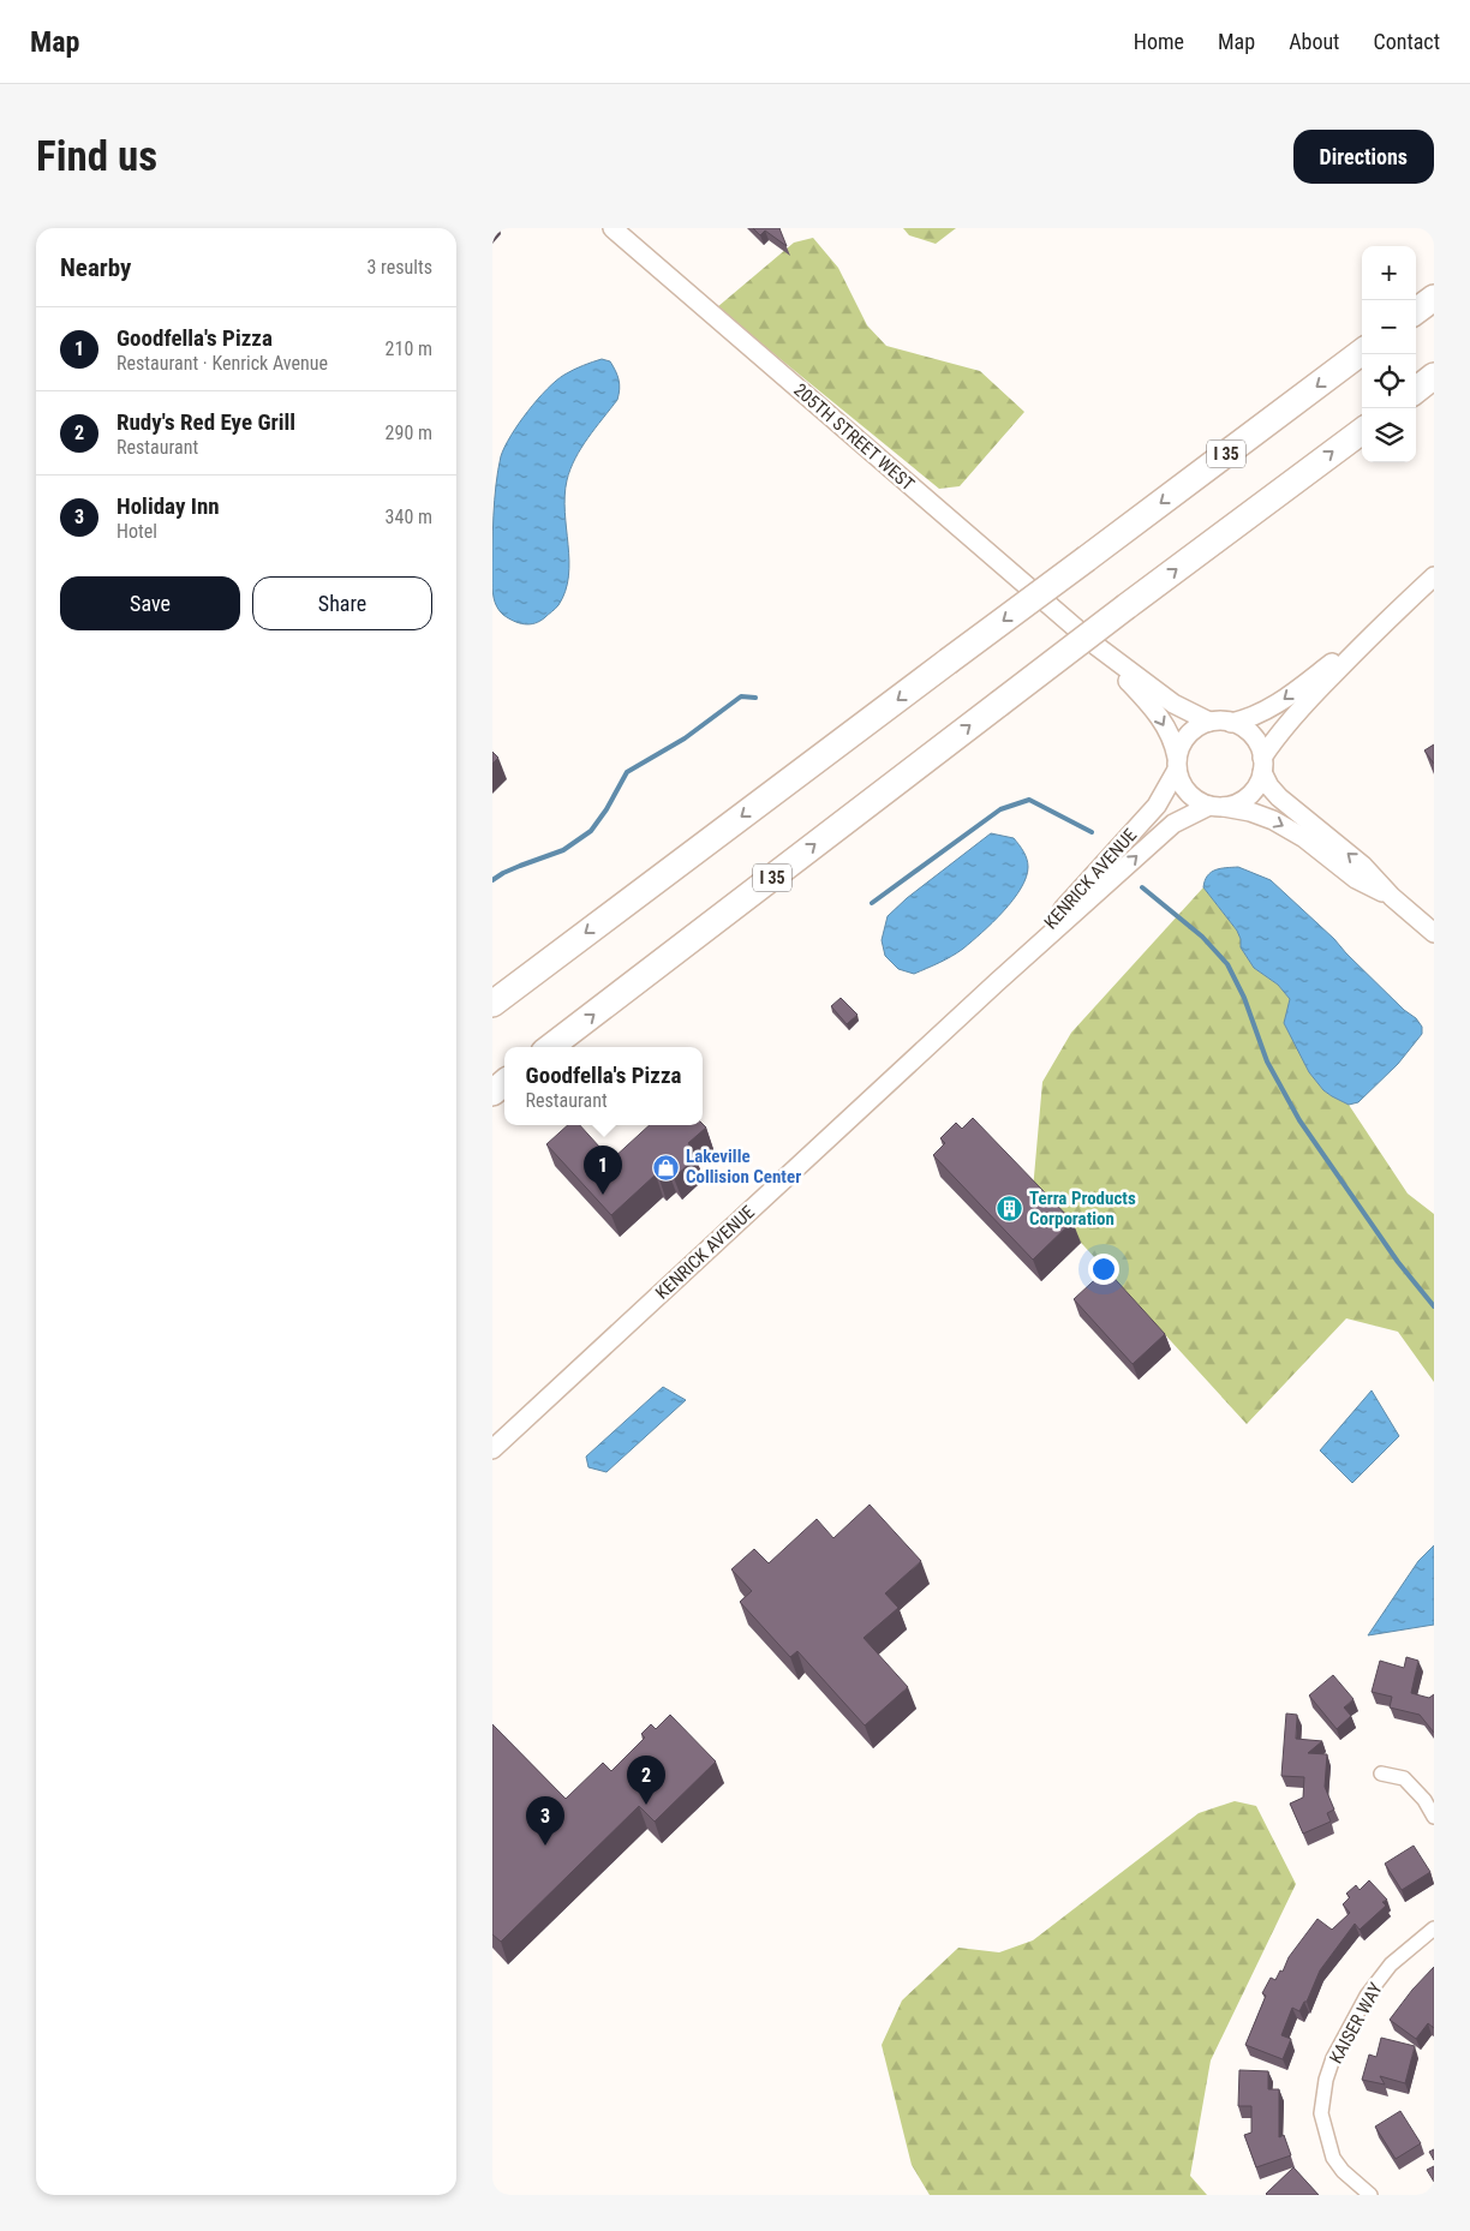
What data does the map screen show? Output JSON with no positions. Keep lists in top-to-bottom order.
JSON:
{
  "streets": {
    "highway": ["I 35"],
    "street": ["205TH STREET WEST", "KENRICK AVENUE", "KAISER WAY"]
  },
  "crossings": [
    ["205TH STREET WEST", "KENRICK AVENUE"]
  ],
  "places": {
    "shop": ["Lakeville Collision Center"],
    "building": ["Terra Products Corporation"]
  },
  "page": {
    "header": "Map",
    "nav": [
      "Home",
      "Map",
      "About",
      "Contact"
    ],
    "buttons": [
      "Directions",
      ["Save", "Share"]
    ],
    "title": "Find us",
    "heading": ["Nearby", "3 results"],
    "map_buttons": ["+", "−"],
    "list": [
      {
        "mark": "1",
        "name": "Goodfella's Pizza",
        "note": "Restaurant · Kenrick Avenue",
        "value": "210 m"
      },
      {
        "mark": "2",
        "name": "Rudy's Red Eye Grill",
        "note": "Restaurant",
        "value": "290 m"
      },
      {
        "mark": "3",
        "name": "Holiday Inn",
        "note": "Hotel",
        "value": "340 m"
      }
    ],
    "popup": ["Goodfella's Pizza", "Restaurant"],
    "pins": ["1", "2", "3"]
  }
}
